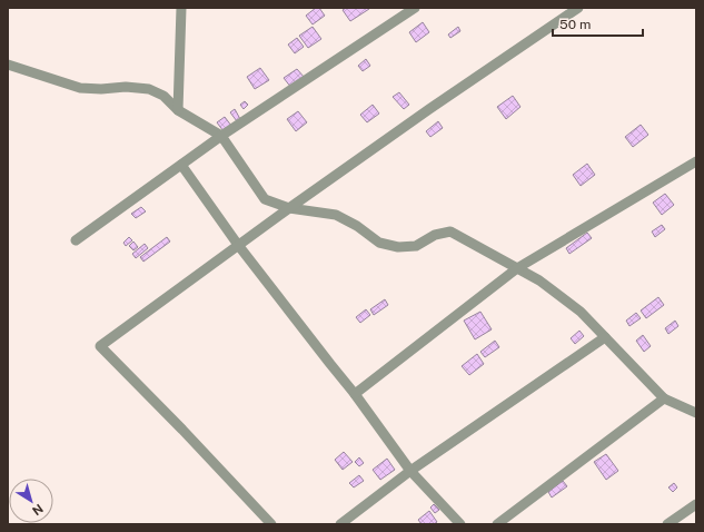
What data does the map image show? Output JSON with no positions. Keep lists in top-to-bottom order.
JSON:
{
  "scale_bar": "50 m",
  "north": "bottom right"
}
